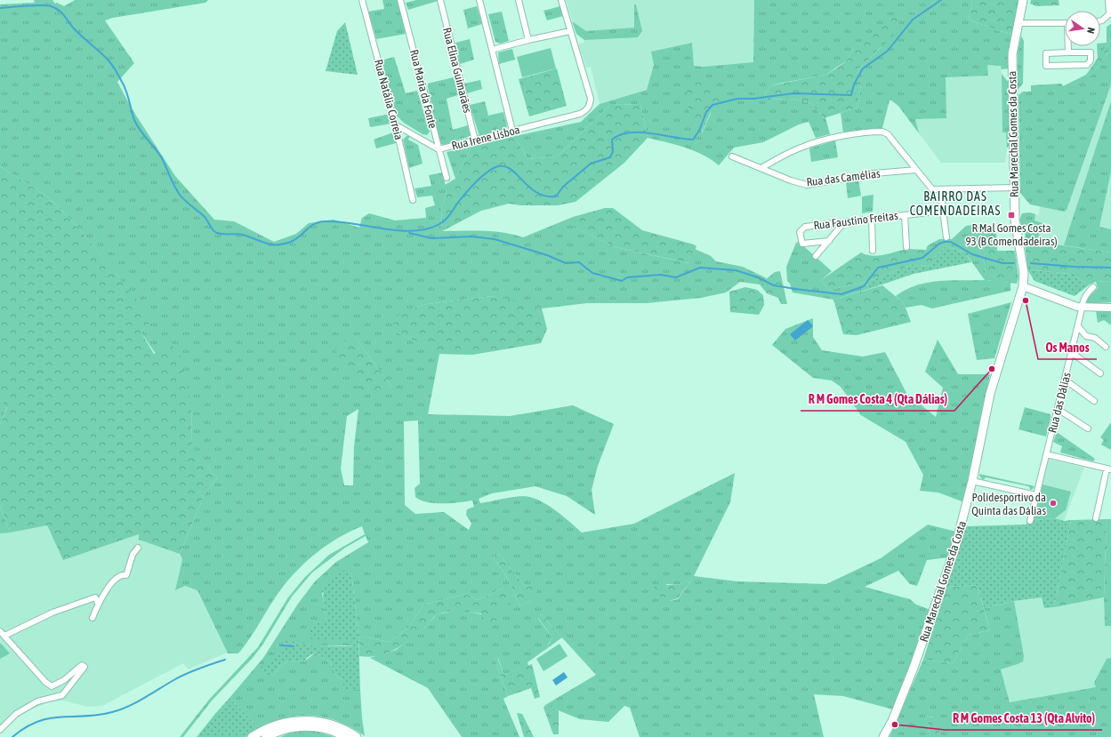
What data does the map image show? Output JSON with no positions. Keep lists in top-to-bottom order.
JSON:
{
  "streets": {
    "main road": ["Rua Marechal Gomes da Costa"],
    "street": [
      "Rua Elina Guimarães",
      "Rua Maria da Fonte",
      "Rua Natália Correia",
      "Rua Irene Lisboa",
      "Rua das Camélias",
      "Rua Faustino Freitas",
      "Rua das Dálias"
    ]
  },
  "crossings": [
    ["Rua Elina Guimarães", "Rua Irene Lisboa"],
    ["Rua Maria da Fonte", "Rua Irene Lisboa"],
    ["Rua Natália Correia", "Rua Irene Lisboa"]
  ],
  "districts": ["BAIRRO DAS COMENDADEIRAS"],
  "places": {
    "transit": ["R Mal Gomes Costa 93 (B Comendadeiras)"],
    "other": [
      "Os Manos",
      "R M Gomes Costa 4 (Qta Dálias)",
      "Polidesportivo da Quinta das Dálias",
      "R M Gomes Costa 13 (Qta Alvito)"
    ]
  },
  "north": "right"
}
